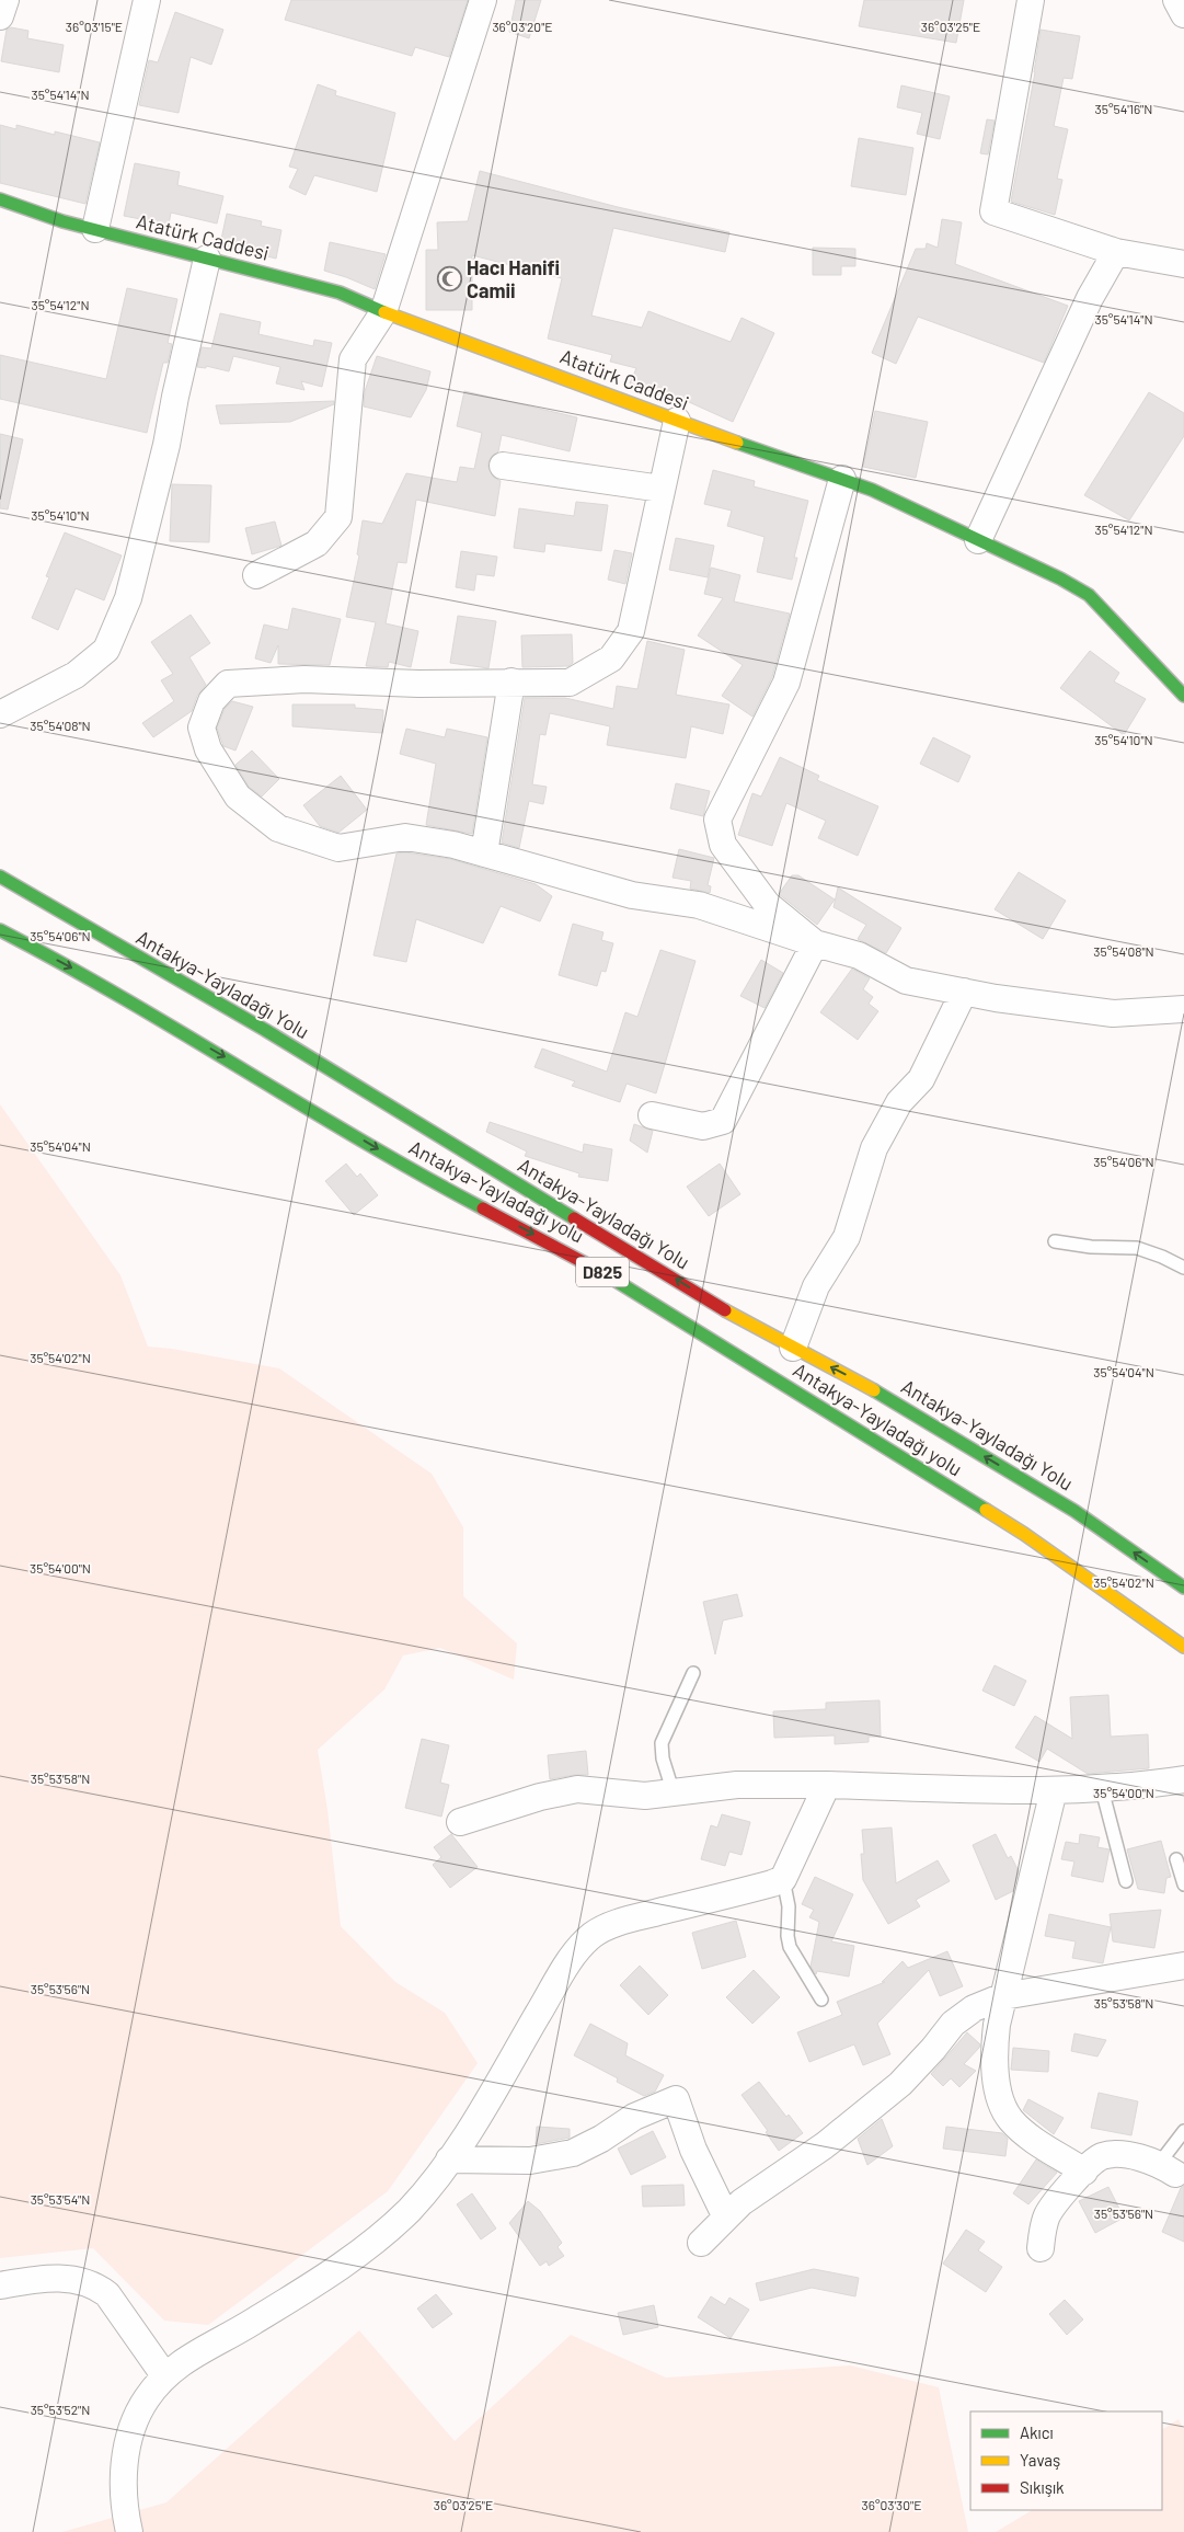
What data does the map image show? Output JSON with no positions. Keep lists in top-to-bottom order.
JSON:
{
  "streets": {
    "main road": [
      "Atatürk Caddesi",
      "Antakya-Yayladağı Yolu",
      "Antakya-Yayladağı yolu",
      "D825"
    ]
  },
  "one_way": ["Antakya-Yayladağı Yolu", "Antakya-Yayladağı yolu"],
  "places": {
    "mosque": ["Hacı Hanifi Camii"]
  },
  "legend": ["Akıcı", "Yavaş", "Sıkışık"],
  "coordinates": [
    "36°03'15\"E",
    "36°03'20\"E",
    "36°03'25\"E",
    "35°54'14\"N",
    "35°54'16\"N",
    "35°54'12\"N",
    "35°54'10\"N",
    "35°54'08\"N",
    "35°54'06\"N",
    "35°54'04\"N",
    "35°54'02\"N",
    "35°54'00\"N",
    "35°53'58\"N",
    "35°53'56\"N",
    "35°53'54\"N",
    "35°53'52\"N",
    "36°03'30\"E"
  ]
}
